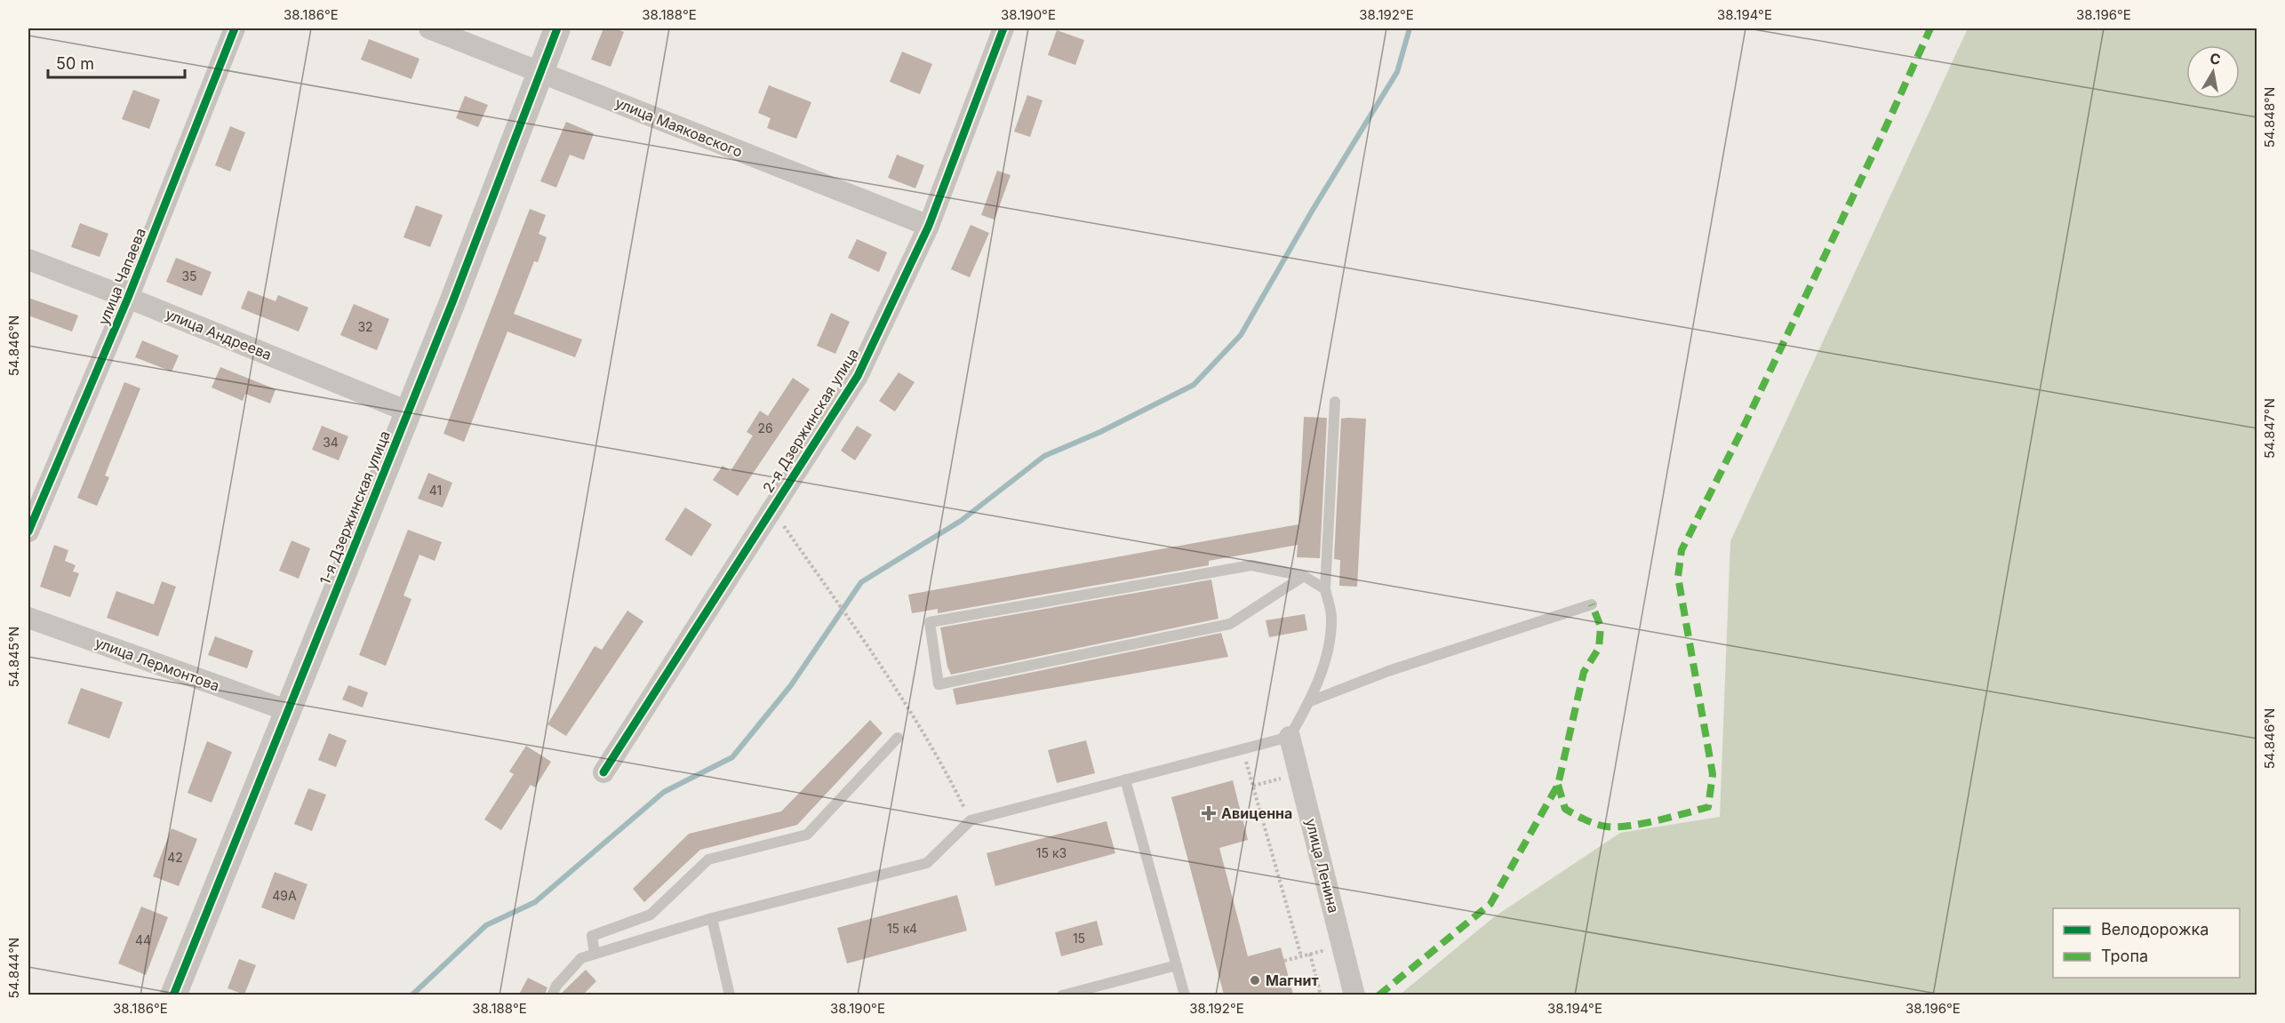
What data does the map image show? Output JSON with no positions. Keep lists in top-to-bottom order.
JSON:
{
  "streets": {
    "street": [
      "улица Маяковского",
      "улица Чапаева",
      "улица Андреева",
      "2-я Дзержинская улица",
      "1-я Дзержинская улица",
      "улица Лермонтова",
      "улица Ленина"
    ]
  },
  "crossings": [
    ["улица Маяковского", "2-я Дзержинская улица"],
    ["улица Маяковского", "1-я Дзержинская улица"],
    ["улица Чапаева", "улица Андреева"],
    ["улица Андреева", "1-я Дзержинская улица"],
    ["1-я Дзержинская улица", "улица Лермонтова"]
  ],
  "places": {
    "health": ["Авиценна"],
    "other": ["Магнит"]
  },
  "house_numbers": [
    "35",
    "32",
    "26",
    "34",
    "41",
    "15 к3",
    "42",
    "49А",
    "15 к4",
    "15",
    "44"
  ],
  "legend": ["Велодорожка", "Тропа"],
  "scale_bar": "50 m",
  "north": "top",
  "coordinates": [
    "38.186°E",
    "38.188°E",
    "38.190°E",
    "38.192°E",
    "38.194°E",
    "38.196°E",
    "54.848°N",
    "54.846°N",
    "54.847°N",
    "54.845°N",
    "54.844°N"
  ]
}
